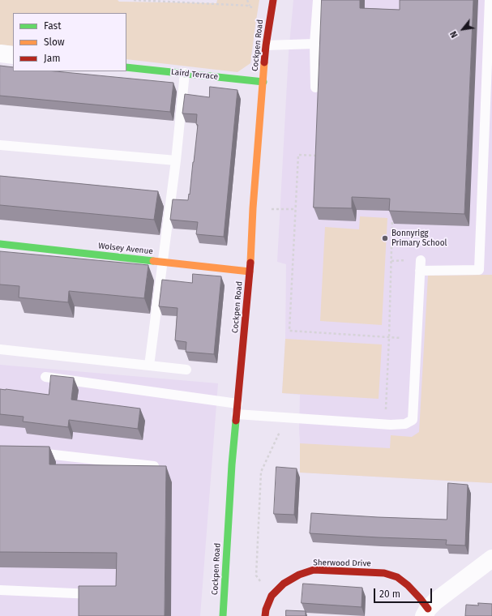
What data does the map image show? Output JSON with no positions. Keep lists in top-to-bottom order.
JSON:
{
  "streets": {
    "main road": [
      "Cockpen Road",
      "Laird Terrace",
      "Wolsey Avenue",
      "Sherwood Drive"
    ]
  },
  "crossings": [
    ["Cockpen Road", "Laird Terrace"],
    ["Cockpen Road", "Wolsey Avenue"]
  ],
  "places": ["Bonnyrigg Primary School"],
  "legend": ["Fast", "Slow", "Jam"],
  "scale_bar": "20 m",
  "north": "bottom left"
}
